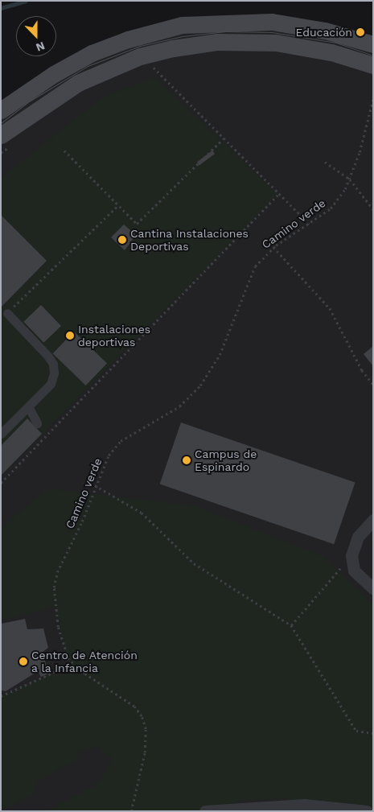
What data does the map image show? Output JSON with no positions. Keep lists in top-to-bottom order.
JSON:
{
  "streets": {
    "path": ["Camino verde"]
  },
  "places": [
    "Educación",
    "Cantina Instalaciones Deportivas",
    "Instalaciones deportivas",
    "Campus de Espinardo",
    "Centro de Atención a la Infancia"
  ],
  "north": "bottom"
}
